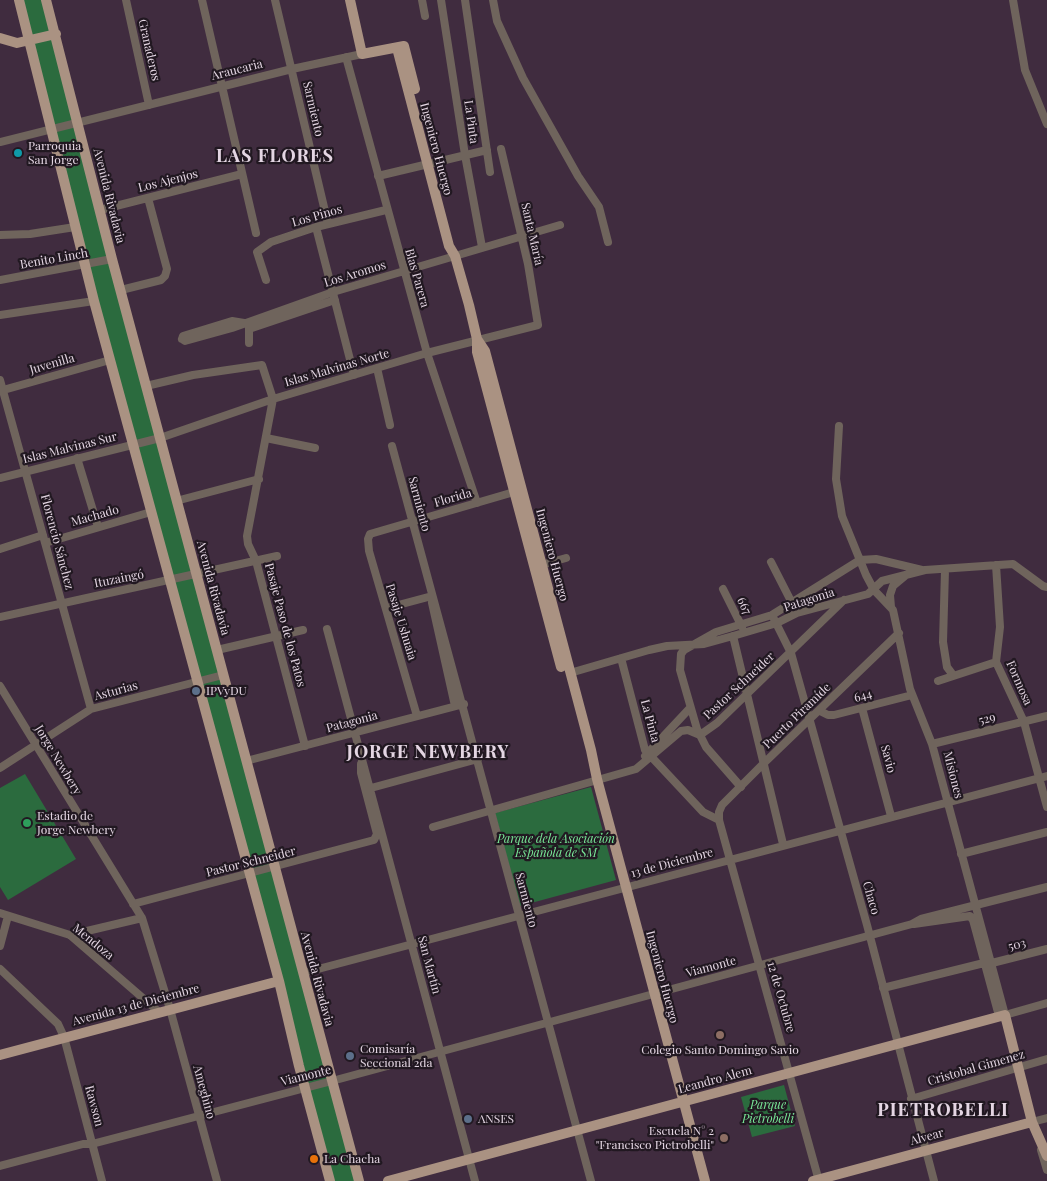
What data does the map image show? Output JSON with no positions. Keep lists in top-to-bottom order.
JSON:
{
  "streets": {
    "main road": [
      "Araucaria",
      "Ingeniero Huergo",
      "Avenida Rivadavia",
      "Misiones",
      "Avenida 13 de Diciembre",
      "Leandro Alem",
      "Alvear"
    ],
    "street": [
      "Granaderos",
      "Sarmiento",
      "La Pinta",
      "Los Ajenjos",
      "Los Pinos",
      "Santa María",
      "Benito Linch",
      "Los Aromos",
      "Blas Parera",
      "Juvenilla",
      "Islas Malvinas Norte",
      "Islas Malvinas Sur",
      "Florida",
      "Machado",
      "Florencio Sánchez",
      "Ituzaingó",
      "Patagonia",
      "667",
      "Pasaje Ushuaia",
      "Pasaje Paso de los Patos",
      "Formosa",
      "Pastor Schneider",
      "Asturias",
      "644",
      "Puerto Piramíde",
      "529",
      "Savio",
      "Jorge Newbery",
      "13 de Diciembre",
      "Chaco",
      "Mendoza",
      "503",
      "San Martín",
      "Viamonte",
      "12 de Octubre",
      "Cristobal Gimenez",
      "Ameghino",
      "Rawson"
    ]
  },
  "crossings": [
    ["Granaderos", "Araucaria"],
    ["Araucaria", "Sarmiento"],
    ["Araucaria", "Ingeniero Huergo"],
    ["Araucaria", "Avenida Rivadavia"],
    ["Araucaria", "Blas Parera"],
    ["Sarmiento", "Los Pinos"],
    ["Sarmiento", "Florida"],
    ["Sarmiento", "Patagonia"],
    ["Sarmiento", "Pastor Schneider"],
    ["Sarmiento", "13 de Diciembre"],
    ["Sarmiento", "Viamonte"],
    ["Sarmiento", "Leandro Alem"],
    ["La Pinta", "Los Aromos"],
    ["La Pinta", "Patagonia"],
    ["La Pinta", "Pastor Schneider"],
    ["La Pinta", "Puerto Piramíde"],
    ["La Pinta", "12 de Octubre"],
    ["Ingeniero Huergo", "Los Aromos"],
    ["Ingeniero Huergo", "Islas Malvinas Norte"],
    ["Ingeniero Huergo", "Florida"],
    ["Ingeniero Huergo", "Patagonia"],
    ["Ingeniero Huergo", "Pastor Schneider"],
    ["Ingeniero Huergo", "13 de Diciembre"],
    ["Ingeniero Huergo", "Viamonte"],
    ["Ingeniero Huergo", "Leandro Alem"],
    ["Los Ajenjos", "Avenida Rivadavia"],
    ["Avenida Rivadavia", "Benito Linch"],
    ["Avenida Rivadavia", "Islas Malvinas Norte"],
    ["Avenida Rivadavia", "Ituzaingó"],
    ["Avenida Rivadavia", "Patagonia"],
    ["Avenida Rivadavia", "Pasaje Paso de los Patos"],
    ["Avenida Rivadavia", "Pastor Schneider"],
    ["Avenida Rivadavia", "Asturias"],
    ["Avenida Rivadavia", "13 de Diciembre"],
    ["Avenida Rivadavia", "Viamonte"],
    ["Los Pinos", "Blas Parera"],
    ["Santa María", "Los Aromos"],
    ["Santa María", "Islas Malvinas Norte"],
    ["Los Aromos", "Blas Parera"],
    ["Blas Parera", "Islas Malvinas Norte"],
    ["Blas Parera", "Florida"],
    ["Juvenilla", "Florencio Sánchez"],
    ["Islas Malvinas Norte", "Islas Malvinas Sur"],
    ["Islas Malvinas Norte", "Pasaje Paso de los Patos"],
    ["Islas Malvinas Sur", "Florencio Sánchez"],
    ["Florida", "Pasaje Ushuaia"],
    ["Machado", "Florencio Sánchez"],
    ["Florencio Sánchez", "Ituzaingó"],
    ["Florencio Sánchez", "Asturias"],
    ["Patagonia", "667"],
    ["Patagonia", "Pasaje Ushuaia"],
    ["Patagonia", "Pasaje Paso de los Patos"],
    ["Patagonia", "Formosa"],
    ["Patagonia", "Pastor Schneider"],
    ["Patagonia", "Misiones"],
    ["Patagonia", "Chaco"],
    ["Patagonia", "San Martín"],
    ["Formosa", "529"],
    ["Formosa", "13 de Diciembre"],
    ["Pastor Schneider", "Jorge Newbery"],
    ["Pastor Schneider", "Chaco"],
    ["Pastor Schneider", "San Martín"],
    ["Asturias", "Jorge Newbery"],
    ["644", "Puerto Piramíde"],
    ["644", "Savio"],
    ["644", "Misiones"],
    ["Puerto Piramíde", "Misiones"],
    ["Puerto Piramíde", "Chaco"],
    ["Puerto Piramíde", "12 de Octubre"],
    ["529", "Misiones"],
    ["Savio", "13 de Diciembre"],
    ["Jorge Newbery", "Avenida 13 de Diciembre"],
    ["Jorge Newbery", "Ameghino"],
    ["Misiones", "13 de Diciembre"],
    ["Misiones", "503"],
    ["Misiones", "Cristobal Gimenez"],
    ["Misiones", "Leandro Alem"],
    ["Misiones", "Alvear"],
    ["13 de Diciembre", "Chaco"],
    ["13 de Diciembre", "San Martín"],
    ["13 de Diciembre", "12 de Octubre"],
    ["Chaco", "503"],
    ["Chaco", "Viamonte"],
    ["Chaco", "Cristobal Gimenez"],
    ["Chaco", "Leandro Alem"],
    ["Chaco", "Alvear"],
    ["Mendoza", "Avenida 13 de Diciembre"],
    ["San Martín", "Viamonte"],
    ["San Martín", "Leandro Alem"],
    ["Viamonte", "12 de Octubre"],
    ["Viamonte", "Ameghino"],
    ["Viamonte", "Rawson"],
    ["12 de Octubre", "Leandro Alem"],
    ["12 de Octubre", "Alvear"],
    ["Avenida 13 de Diciembre", "Ameghino"],
    ["Avenida 13 de Diciembre", "Rawson"]
  ],
  "districts": ["LAS FLORES", "JORGE NEWBERY", "PIETROBELLI"],
  "parks": ["Parque dela Asociación Española de SM", "Parque Pietrobelli"],
  "places": [
    "Parroquia San Jorge",
    "IPVyDU",
    "Estadio de Jorge Newbery",
    "Colegio Santo Domingo Savio",
    "Comisaría Seccional 2da",
    "ANSES",
    "Escuela N° 2 \"Francisco Pietrobelli\"",
    "La Chacha"
  ]
}
